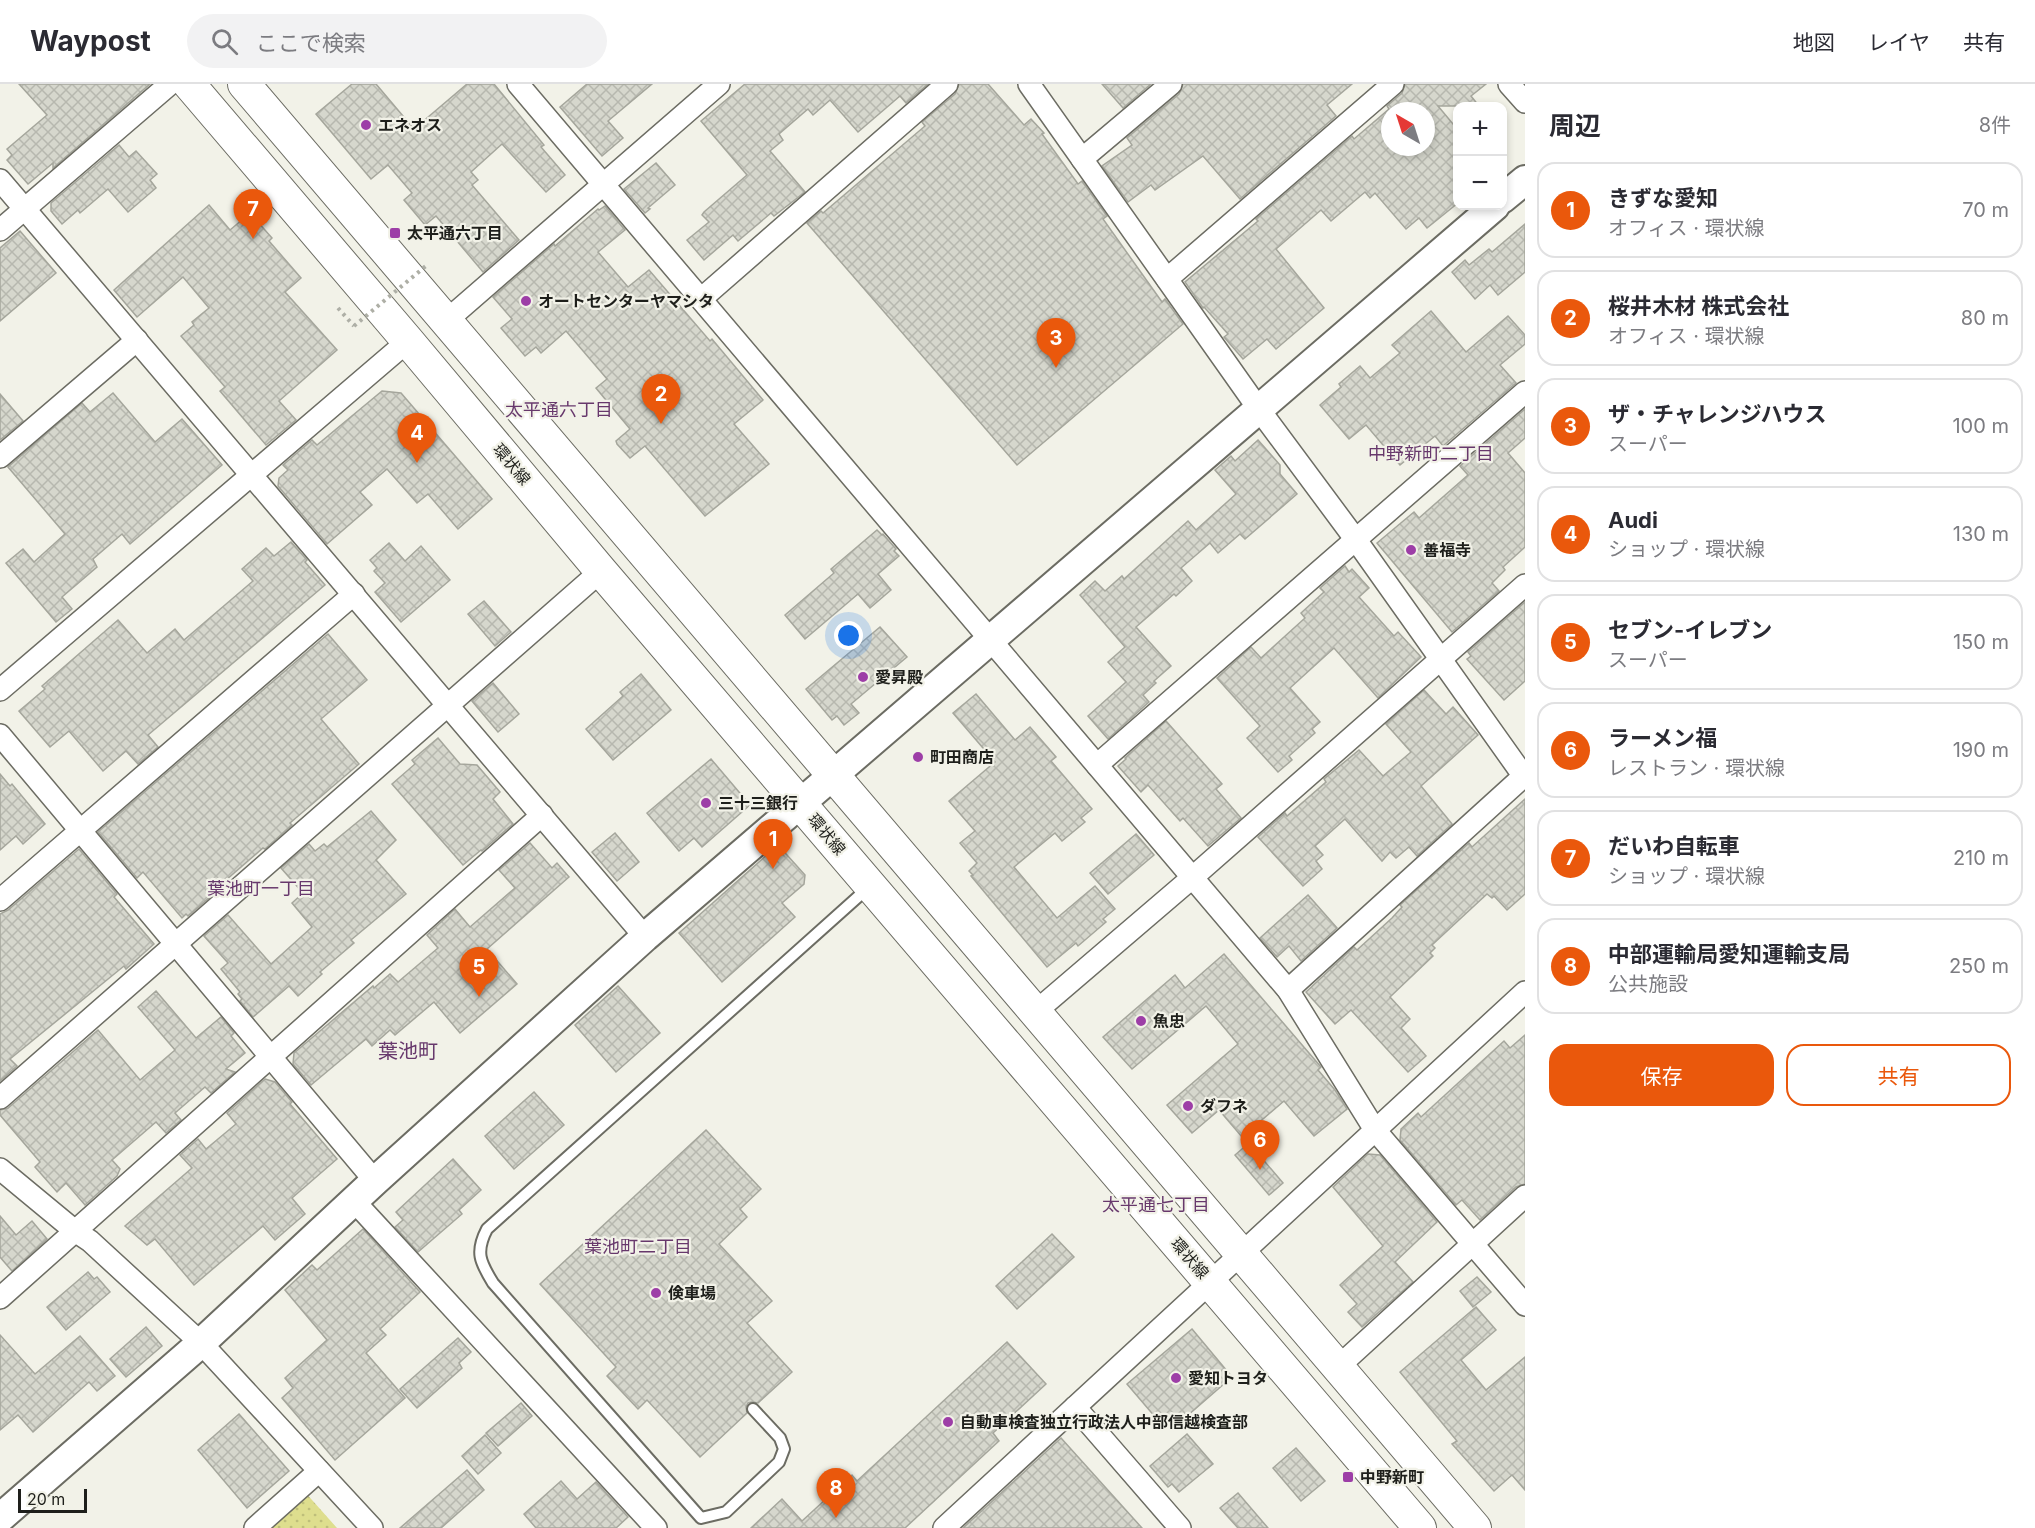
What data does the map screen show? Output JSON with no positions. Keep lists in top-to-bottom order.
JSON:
{
  "streets": {
    "main road": ["環状線"]
  },
  "districts": [
    "太平通六丁目",
    "中野新町二丁目",
    "葉池町一丁目",
    "葉池町",
    "太平通七丁目",
    "葉池町二丁目"
  ],
  "places": {
    "other": [
      "エネオス",
      "オートセンターヤマシタ",
      "善福寺",
      "愛昇殿",
      "町田商店",
      "三十三銀行",
      "魚忠",
      "ダフネ",
      "倹車場",
      "愛知トヨタ",
      "自動車検査独立行政法人中部信越検査部"
    ],
    "transit": ["太平通六丁目", "中野新町"]
  },
  "scale_bar": "20 m",
  "north": "top left",
  "page": {
    "header": "Waypost",
    "search": "ここで検索",
    "nav": ["地図", "レイヤ", "共有"],
    "heading": ["周辺", "8件"],
    "map_buttons": ["+", "−"],
    "list": [
      {
        "mark": "1",
        "name": "きずな愛知",
        "note": "オフィス · 環状線",
        "value": "70 m"
      },
      {
        "mark": "2",
        "name": "桜井木材 株式会社",
        "note": "オフィス · 環状線",
        "value": "80 m"
      },
      {
        "mark": "3",
        "name": "ザ・チャレンジハウス",
        "note": "スーパー",
        "value": "100 m"
      },
      {
        "mark": "4",
        "name": "Audi",
        "note": "ショップ · 環状線",
        "value": "130 m"
      },
      {
        "mark": "5",
        "name": "セブン-イレブン",
        "note": "スーパー",
        "value": "150 m"
      },
      {
        "mark": "6",
        "name": "ラーメン福",
        "note": "レストラン · 環状線",
        "value": "190 m"
      },
      {
        "mark": "7",
        "name": "だいわ自転車",
        "note": "ショップ · 環状線",
        "value": "210 m"
      },
      {
        "mark": "8",
        "name": "中部運輸局愛知運輸支局",
        "note": "公共施設",
        "value": "250 m"
      }
    ],
    "pins": [
      "7",
      "3",
      "2",
      "4",
      "1",
      "5",
      "6",
      "8"
    ],
    "buttons": ["保存", "共有"],
    "scale": "20 m"
  }
}
